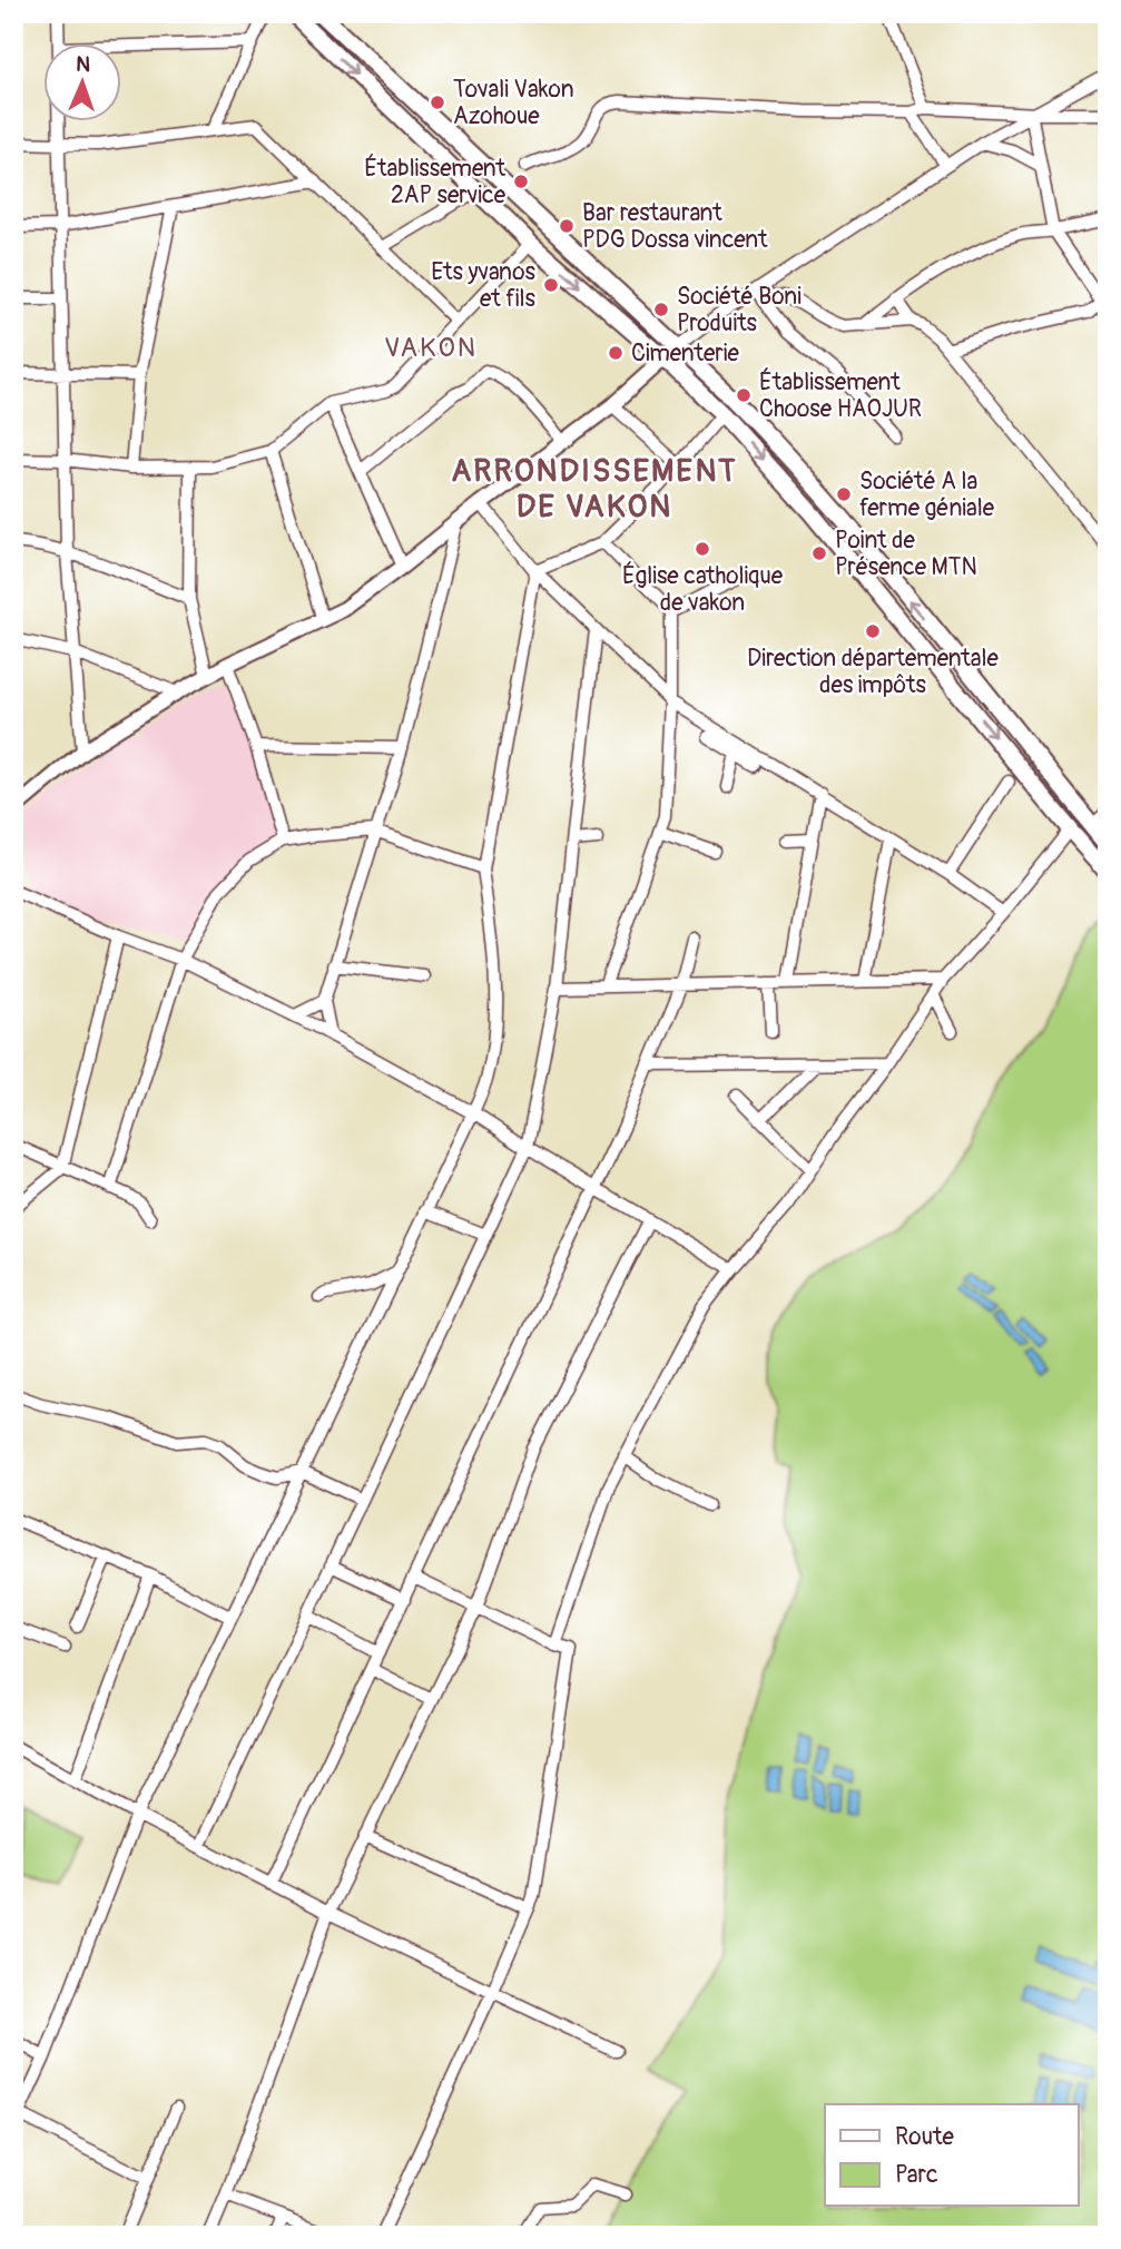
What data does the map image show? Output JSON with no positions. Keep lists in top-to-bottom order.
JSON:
{
  "districts": ["VAKON", "ARRONDISSEMENT DE VAKON"],
  "places": [
    "Tovali Vakon Azohoue",
    "Établissement 2AP service",
    "Bar restaurant PDG Dossa vincent",
    "Ets yvanos et fils",
    "Société Boni Produits",
    "Cimenterie",
    "Établissement Choose HAOJUR",
    "Société A la ferme géniale",
    "Église catholique de vakon",
    "Point de Présence MTN",
    "Direction départementale des impôts"
  ],
  "legend": ["Route", "Parc"],
  "north": "top"
}
